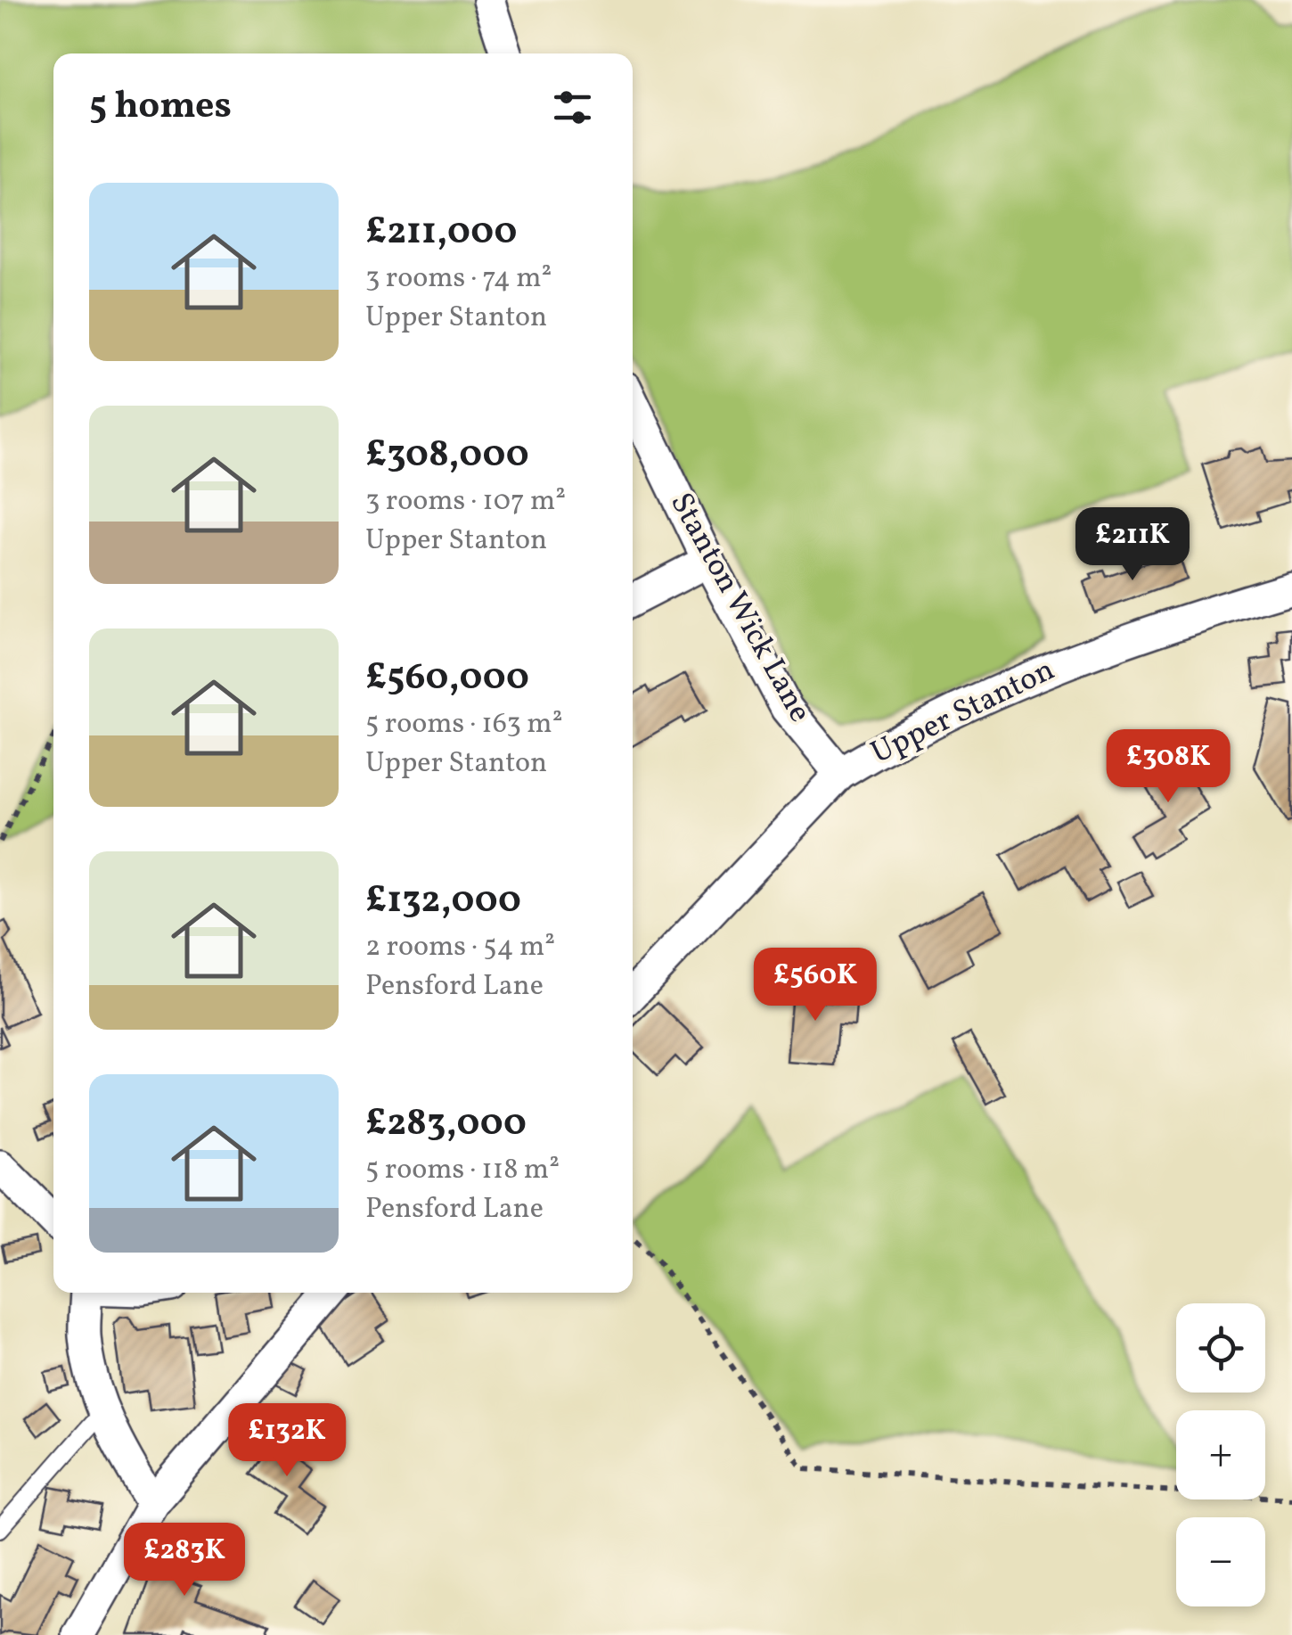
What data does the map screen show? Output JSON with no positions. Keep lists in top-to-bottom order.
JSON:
{
  "streets": {
    "street": ["Stanton Wick Lane", "Upper Stanton"]
  },
  "crossings": [
    ["Stanton Wick Lane", "Upper Stanton"]
  ],
  "page": {
    "heading": "5 homes",
    "list": [
      {
        "name": "£211,000",
        "note": "3 rooms · 74 m² · Upper Stanton"
      },
      {
        "name": "£308,000",
        "note": "3 rooms · 107 m² · Upper Stanton"
      },
      {
        "name": "£560,000",
        "note": "5 rooms · 163 m² · Upper Stanton"
      },
      {
        "name": "£132,000",
        "note": "2 rooms · 54 m² · Pensford Lane"
      },
      {
        "name": "£283,000",
        "note": "5 rooms · 118 m² · Pensford Lane"
      }
    ],
    "price": [
      "£211K",
      "£308K",
      "£560K",
      "£132K",
      "£283K"
    ],
    "map_buttons": ["+", "−"]
  }
}
